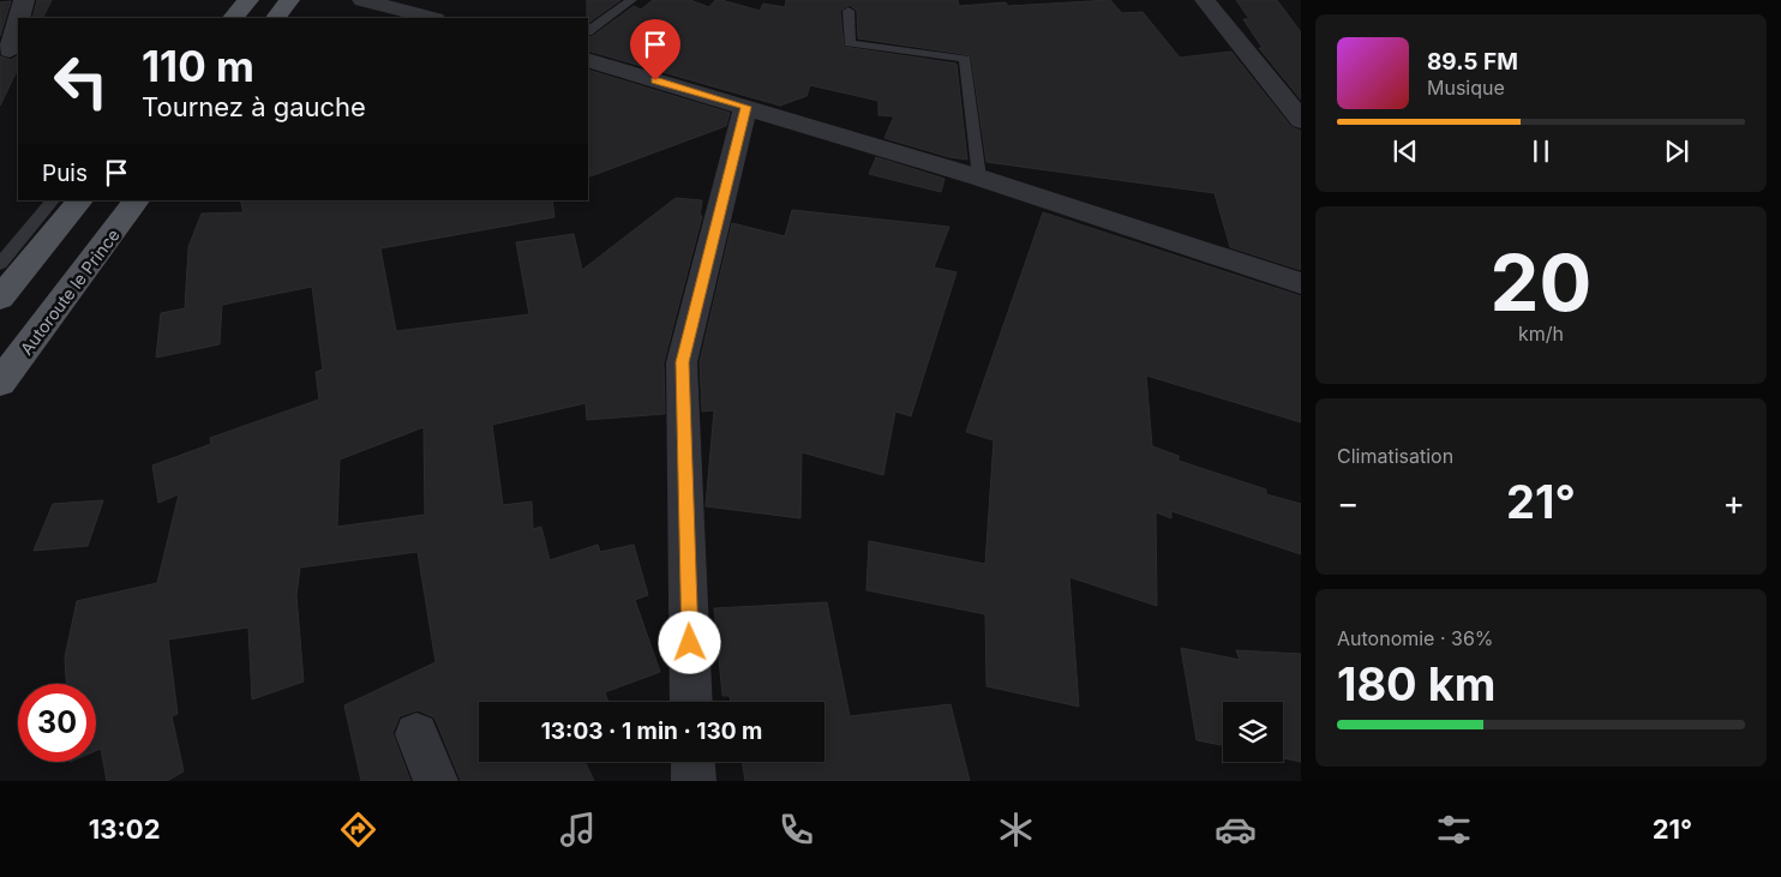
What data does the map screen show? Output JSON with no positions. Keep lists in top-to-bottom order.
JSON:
{
  "streets": {
    "main road": ["Autoroute le Prince"]
  },
  "page": {
    "turn": ["110 m", "Tournez à gauche"],
    "song": ["89.5 FM", "Musique"],
    "then": "Puis",
    "tile": [
      ["20", "km/h"],
      "Climatisation",
      ["Autonomie · 36%", "180 km"]
    ],
    "heat": ["−", "21°", "+"],
    "limit": "30",
    "trip": "13:03 · 1 min · 130 m",
    "tabs": ["13:02", "21°"]
  }
}
